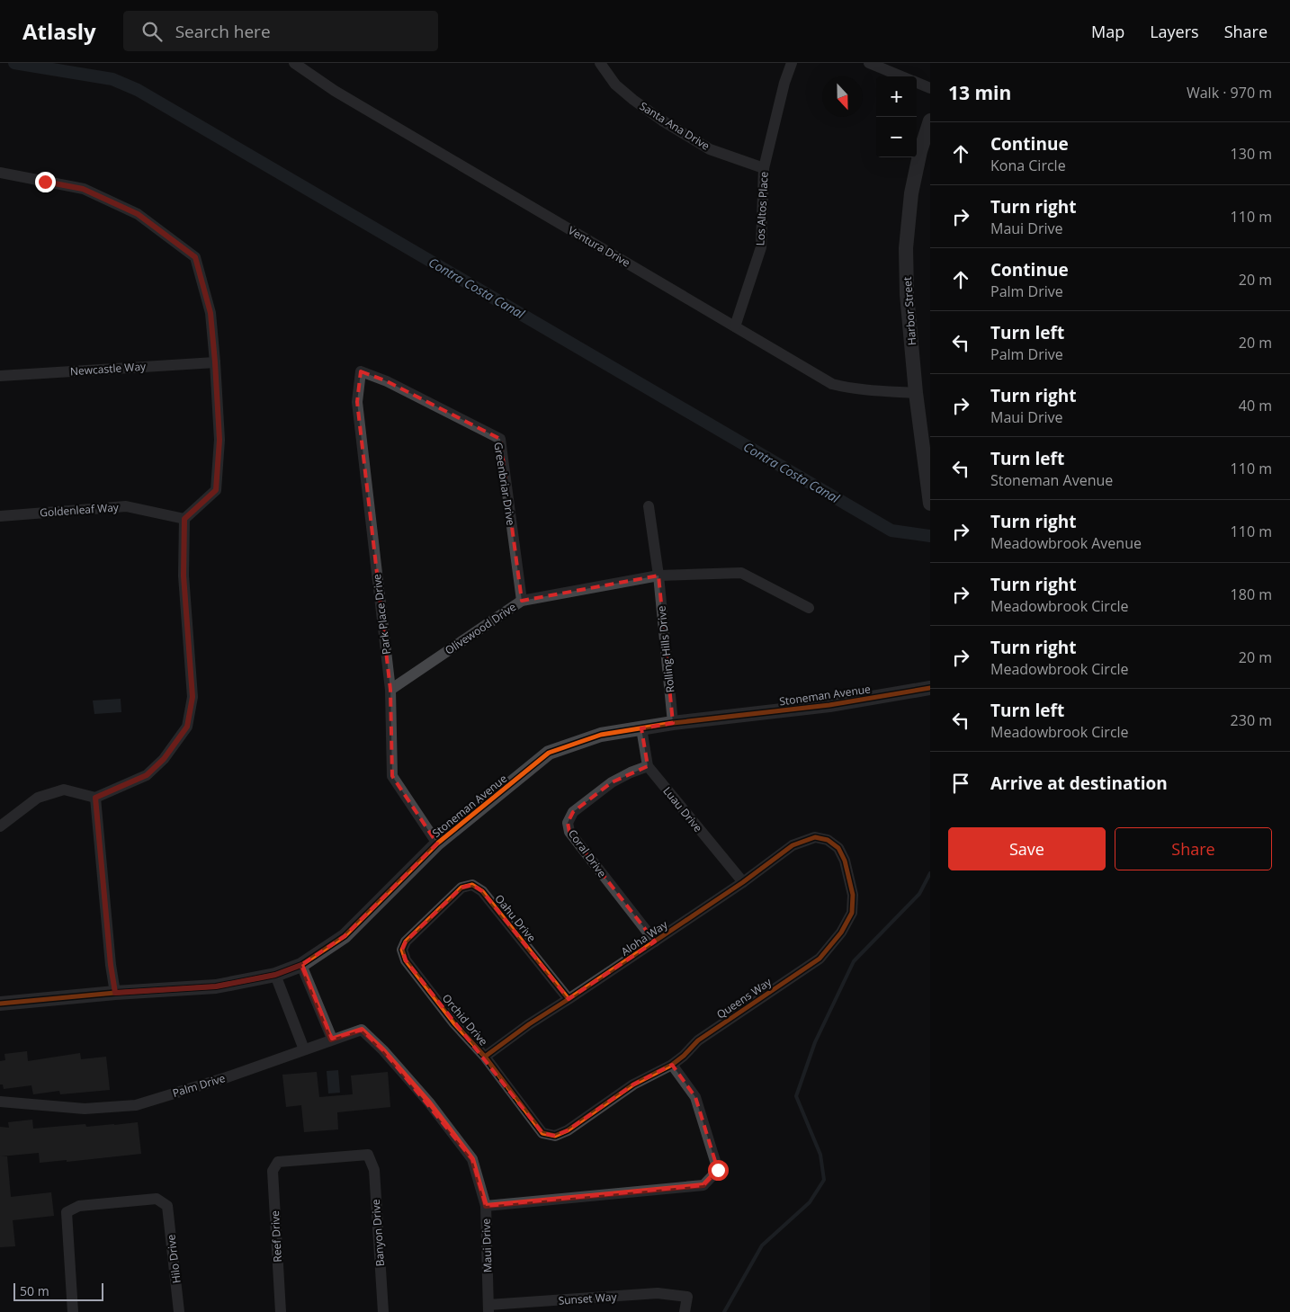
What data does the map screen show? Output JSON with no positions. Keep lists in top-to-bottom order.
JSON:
{
  "streets": {
    "street": [
      "Santa Ana Drive",
      "Los Altos Place",
      "Ventura Drive",
      "Harbor Street",
      "Newcastle Way",
      "Greenbriar Drive",
      "Goldenleaf Way",
      "Park Place Drive",
      "Olivewood Drive",
      "Rolling Hills Drive",
      "Stoneman Avenue",
      "Luau Drive",
      "Coral Drive",
      "Oahu Drive",
      "Aloha Way",
      "Queens Way",
      "Orchid Drive",
      "Palm Drive",
      "Banyon Drive",
      "Reef Drive",
      "Maui Drive",
      "Hilo Drive",
      "Sunset Way"
    ]
  },
  "crossings": [
    ["Santa Ana Drive", "Los Altos Place"],
    ["Los Altos Place", "Ventura Drive"],
    ["Ventura Drive", "Harbor Street"],
    ["Greenbriar Drive", "Park Place Drive"],
    ["Greenbriar Drive", "Olivewood Drive"],
    ["Park Place Drive", "Olivewood Drive"],
    ["Park Place Drive", "Stoneman Avenue"],
    ["Olivewood Drive", "Rolling Hills Drive"],
    ["Rolling Hills Drive", "Stoneman Avenue"],
    ["Stoneman Avenue", "Luau Drive"],
    ["Luau Drive", "Coral Drive"],
    ["Luau Drive", "Aloha Way"],
    ["Coral Drive", "Aloha Way"],
    ["Oahu Drive", "Aloha Way"],
    ["Oahu Drive", "Orchid Drive"],
    ["Aloha Way", "Queens Way"],
    ["Aloha Way", "Orchid Drive"],
    ["Queens Way", "Orchid Drive"],
    ["Palm Drive", "Maui Drive"],
    ["Banyon Drive", "Reef Drive"],
    ["Maui Drive", "Sunset Way"]
  ],
  "water": ["Contra Costa Canal"],
  "scale_bar": "50 m",
  "north": "bottom",
  "page": {
    "header": "Atlasly",
    "search": "Search here",
    "nav": ["Map", "Layers", "Share"],
    "heading": ["13 min", "Walk · 970 m"],
    "map_buttons": ["+", "−"],
    "list": [
      ["Continue", "Kona Circle", "130 m"],
      ["Turn right", "Maui Drive", "110 m"],
      ["Continue", "Palm Drive", "20 m"],
      ["Turn left", "Palm Drive", "20 m"],
      ["Turn right", "Maui Drive", "40 m"],
      ["Turn left", "Stoneman Avenue", "110 m"],
      ["Turn right", "Meadowbrook Avenue", "110 m"],
      ["Turn right", "Meadowbrook Circle", "180 m"],
      ["Turn right", "Meadowbrook Circle", "20 m"],
      ["Turn left", "Meadowbrook Circle", "230 m"],
      "Arrive at destination"
    ],
    "buttons": ["Save", "Share"],
    "scale": "50 m"
  }
}
